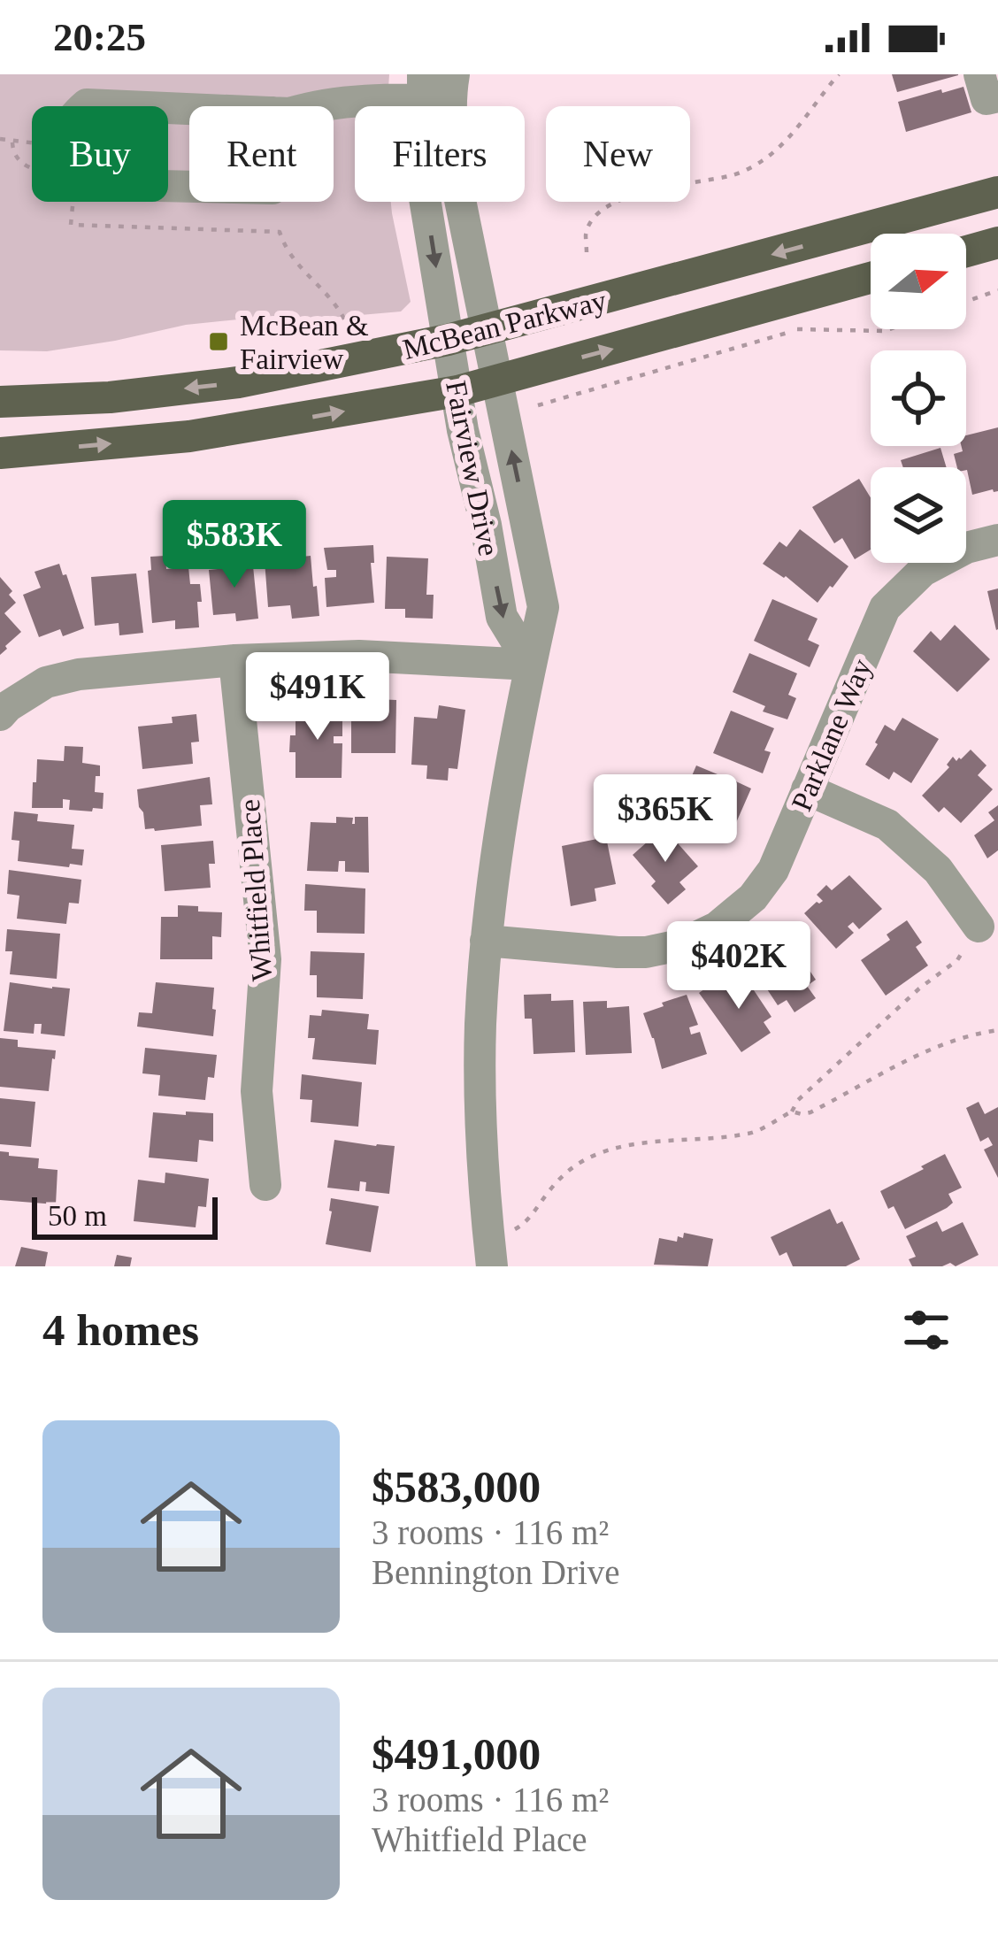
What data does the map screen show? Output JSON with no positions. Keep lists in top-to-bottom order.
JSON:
{
  "streets": {
    "main road": ["McBean Parkway"],
    "street": ["Fairview Drive", "Parklane Way", "Whitfield Place"]
  },
  "crossings": [
    ["McBean Parkway", "Fairview Drive"],
    ["Fairview Drive", "Parklane Way"]
  ],
  "places": {
    "transit": ["McBean & Fairview"]
  },
  "scale_bar": "50 m",
  "north": "right",
  "page": {
    "status": "20:25",
    "chip": [
      "Buy",
      "Rent",
      "Filters",
      "New"
    ],
    "price": [
      "$583K",
      "$491K",
      "$365K",
      "$402K"
    ],
    "scale": "50 m",
    "heading": "4 homes",
    "list": [
      {
        "name": "$583,000",
        "note": "3 rooms · 116 m² · Bennington Drive"
      },
      {
        "name": "$491,000",
        "note": "3 rooms · 116 m² · Whitfield Place"
      }
    ]
  }
}
